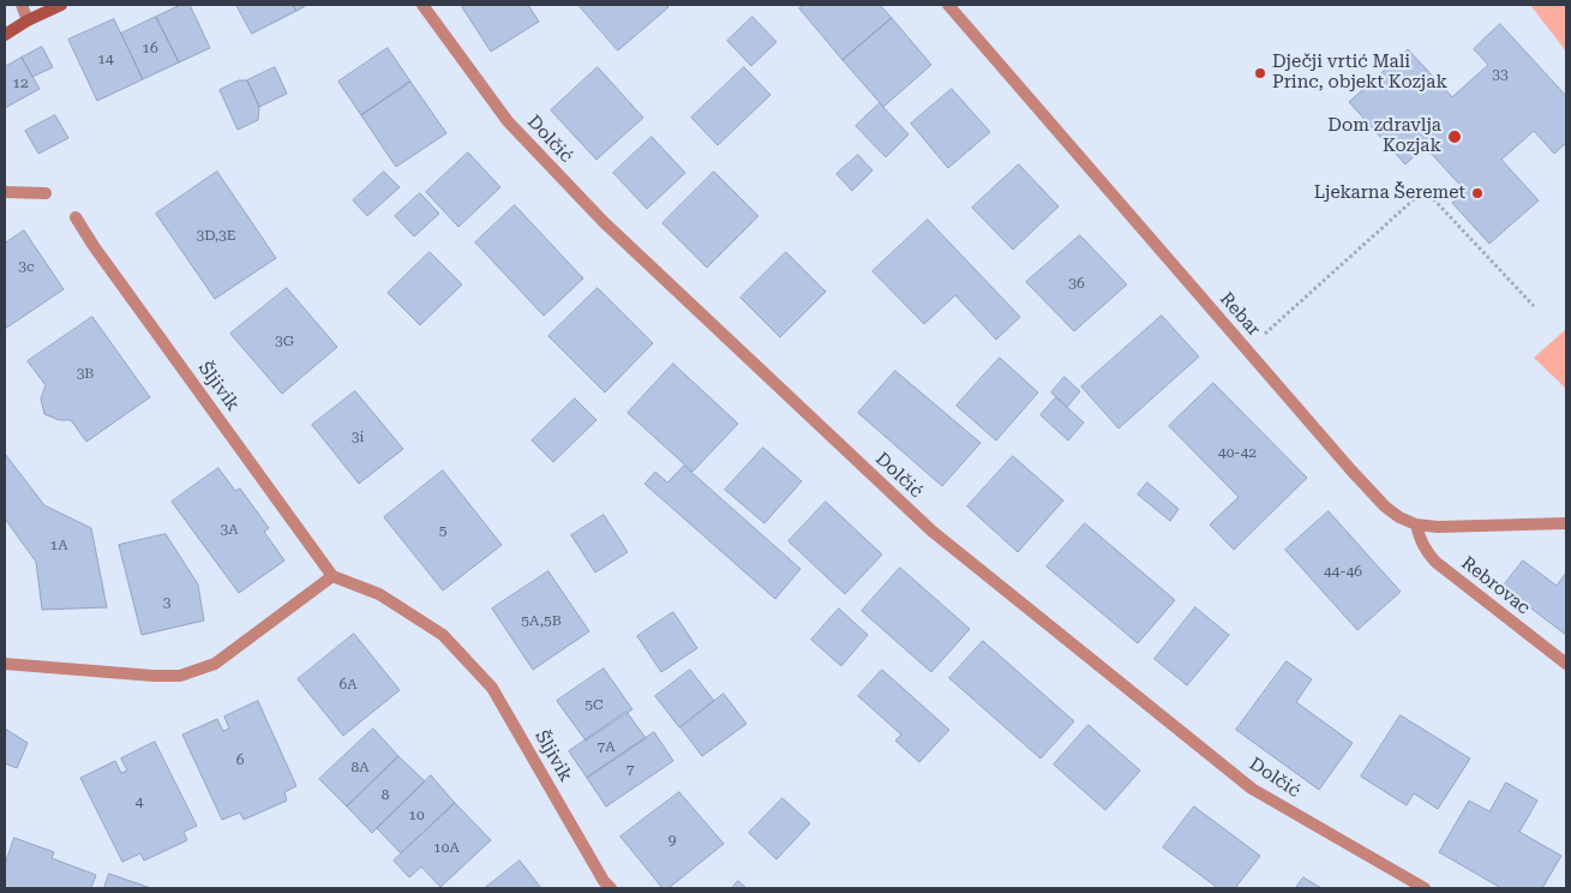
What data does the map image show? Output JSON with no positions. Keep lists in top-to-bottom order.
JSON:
{
  "streets": {
    "street": [
      "Dolčić",
      "Rebar",
      "Šljivik",
      "Rebrovac"
    ]
  },
  "crossings": [
    ["Rebar", "Rebrovac"]
  ],
  "places": ["Dječji vrtić Mali Princ, objekt Kozjak", "Dom zdravlja Kozjak", "Ljekarna Šeremet"],
  "house_numbers": [
    "16",
    "14",
    "33",
    "12",
    "3D,3E",
    "3c",
    "36",
    "3G",
    "3B",
    "3i",
    "40-42",
    "3A",
    "5",
    "1A",
    "44-46",
    "3",
    "5A,5B",
    "6A",
    "5C",
    "7A",
    "6",
    "8A",
    "7",
    "8",
    "4",
    "10",
    "9",
    "10A"
  ]
}
